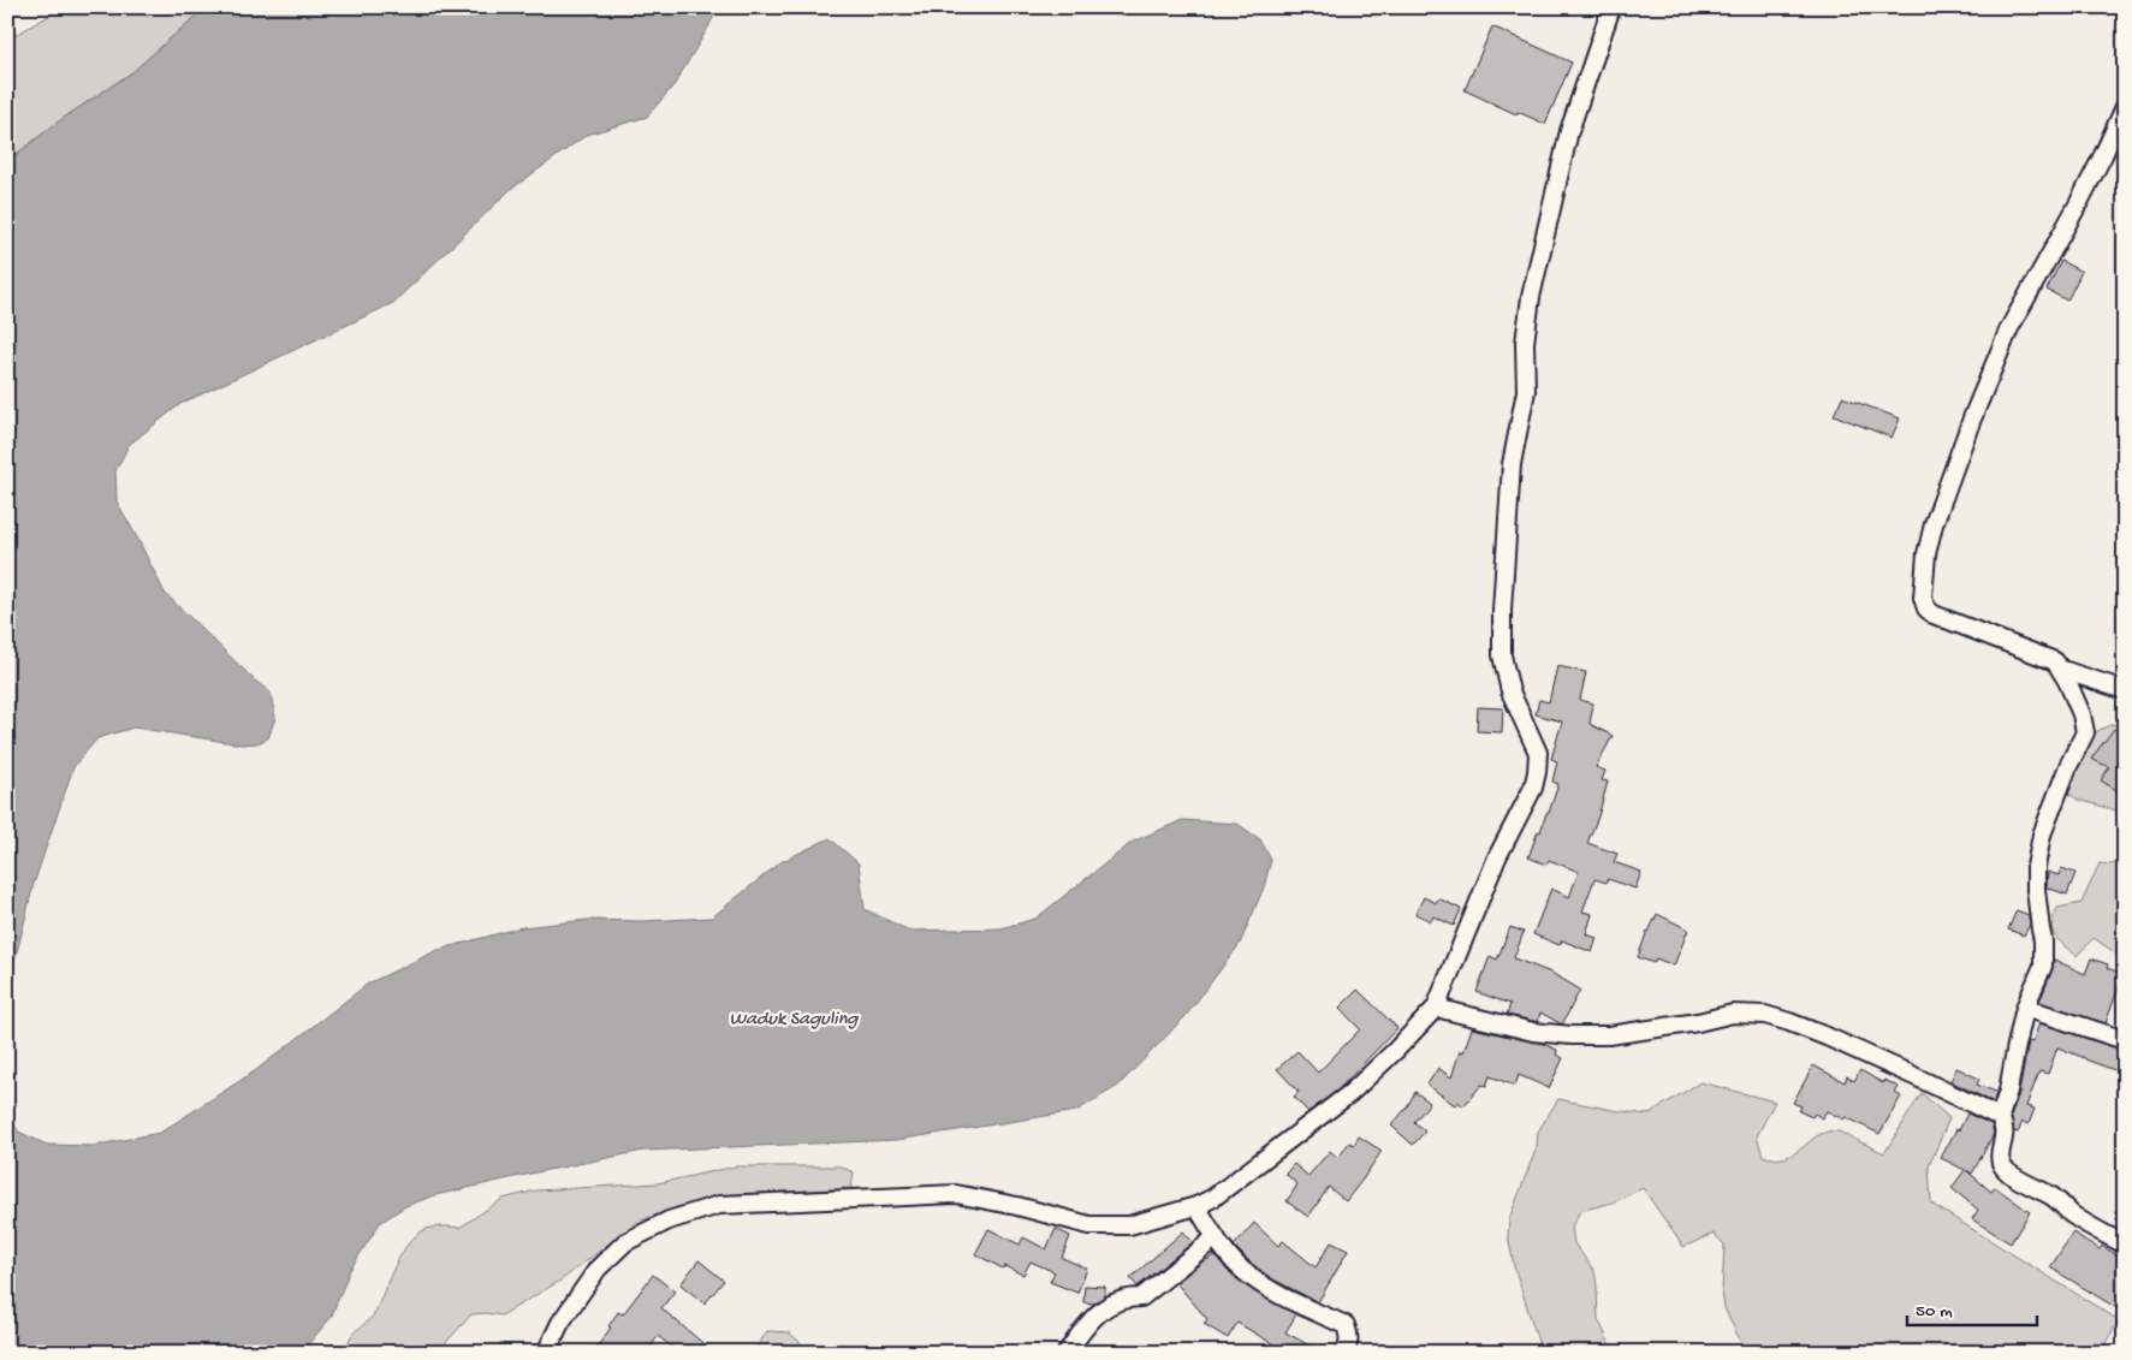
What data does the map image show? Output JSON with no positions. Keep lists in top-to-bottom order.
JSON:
{
  "water": ["Waduk Saguling"],
  "scale_bar": "50 m"
}
